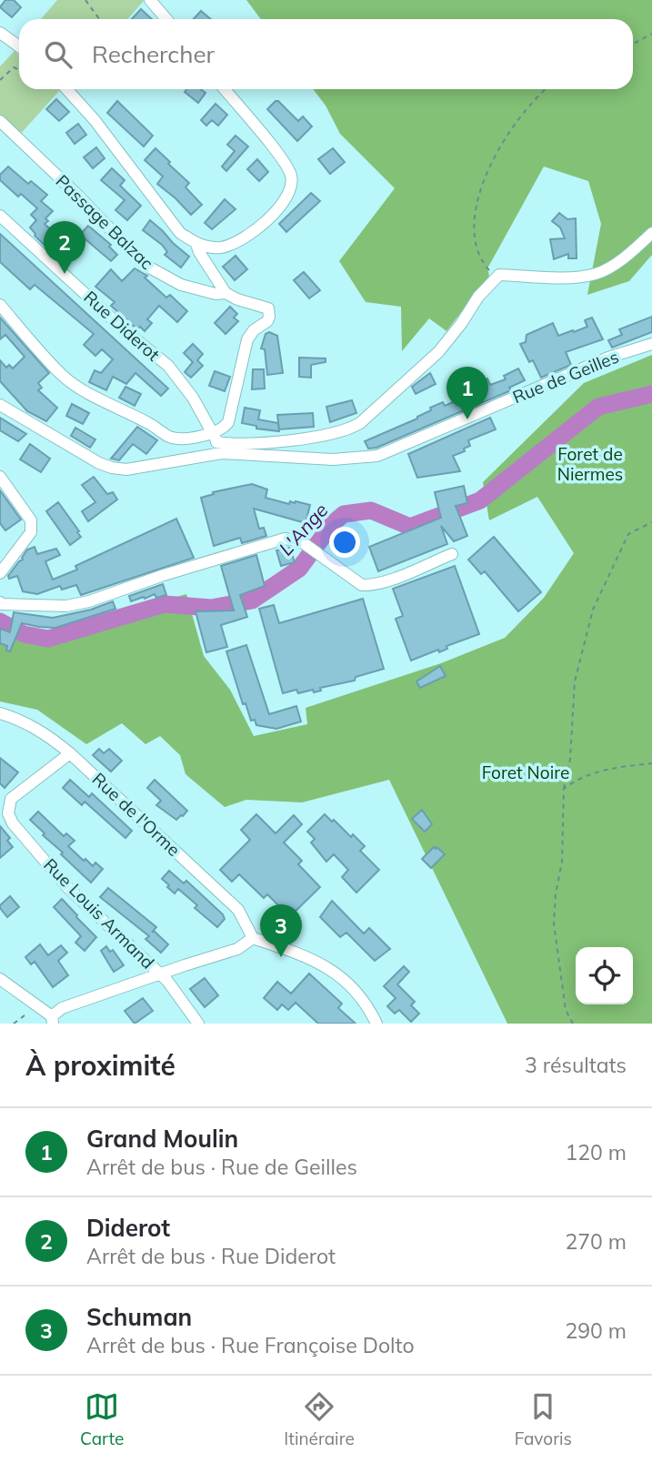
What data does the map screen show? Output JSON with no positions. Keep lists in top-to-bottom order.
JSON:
{
  "streets": {
    "street": [
      "Passage Balzac",
      "Rue Diderot",
      "Rue de Geilles",
      "Rue de l'Orme",
      "Rue Louis Armand"
    ]
  },
  "crossings": [
    ["Passage Balzac", "Rue Diderot"],
    ["Passage Balzac", "Rue de Geilles"],
    ["Rue Diderot", "Rue de Geilles"],
    ["Rue de l'Orme", "Rue Louis Armand"]
  ],
  "water": ["L'Ange"],
  "parks": ["Foret de Niermes", "Foret Noire"],
  "page": {
    "search": "Rechercher",
    "pins": ["2", "1", "3"],
    "heading": ["À proximité", "3 résultats"],
    "list": [
      {
        "mark": "1",
        "name": "Grand Moulin",
        "note": "Arrêt de bus · Rue de Geilles",
        "value": "120 m"
      },
      {
        "mark": "2",
        "name": "Diderot",
        "note": "Arrêt de bus · Rue Diderot",
        "value": "270 m"
      },
      {
        "mark": "3",
        "name": "Schuman",
        "note": "Arrêt de bus · Rue Françoise Dolto",
        "value": "290 m"
      }
    ],
    "nav": ["Carte", "Itinéraire", "Favoris"]
  }
}
